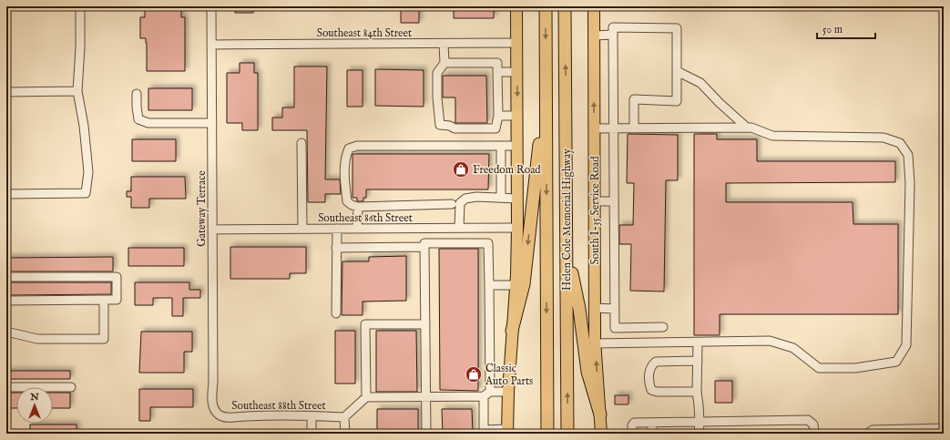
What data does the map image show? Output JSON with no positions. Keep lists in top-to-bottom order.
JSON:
{
  "streets": {
    "highway": ["Helen Cole Memorial Highway"],
    "main road": ["South I-35 Service Road"],
    "street": [
      "Southeast 84th Street",
      "Gateway Terrace",
      "Southeast 86th Street",
      "Southeast 88th Street"
    ]
  },
  "crossings": [
    ["Southeast 84th Street", "Gateway Terrace"],
    ["Gateway Terrace", "Southeast 86th Street"],
    ["Gateway Terrace", "Southeast 88th Street"]
  ],
  "places": {
    "shop": ["Freedom Road", "Classic Auto Parts"]
  },
  "scale_bar": "50 m",
  "north": "top"
}
